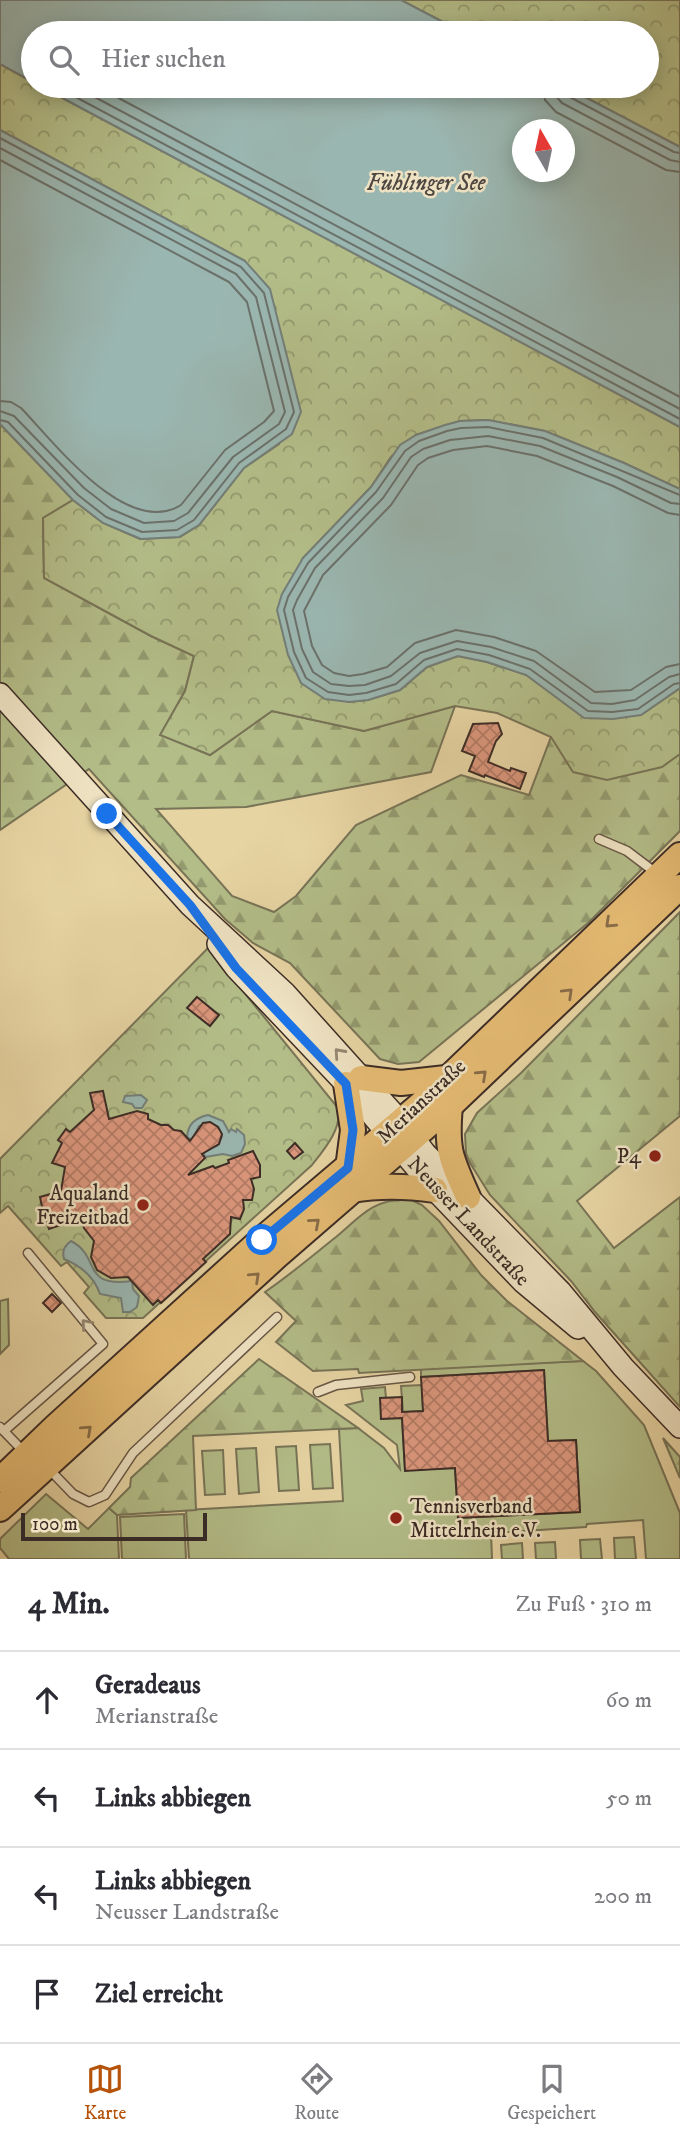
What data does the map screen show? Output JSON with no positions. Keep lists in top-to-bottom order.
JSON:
{
  "streets": {
    "main road": ["Merianstraße", "Neusser Landstraße"]
  },
  "crossings": [
    ["Merianstraße", "Neusser Landstraße"]
  ],
  "water": ["Fühlinger See"],
  "places": ["P4", "Aqualand Freizeitbad", "Tennisverband Mittelrhein e.V."],
  "scale_bar": "100 m",
  "north": "top",
  "page": {
    "search": "Hier suchen",
    "scale": "100 m",
    "heading": ["4 Min.", "Zu Fuß · 310 m"],
    "list": [
      ["Geradeaus", "Merianstraße", "60 m"],
      ["Links abbiegen", "50 m"],
      ["Links abbiegen", "Neusser Landstraße", "200 m"],
      "Ziel erreicht"
    ],
    "nav": ["Karte", "Route", "Gespeichert"]
  }
}
